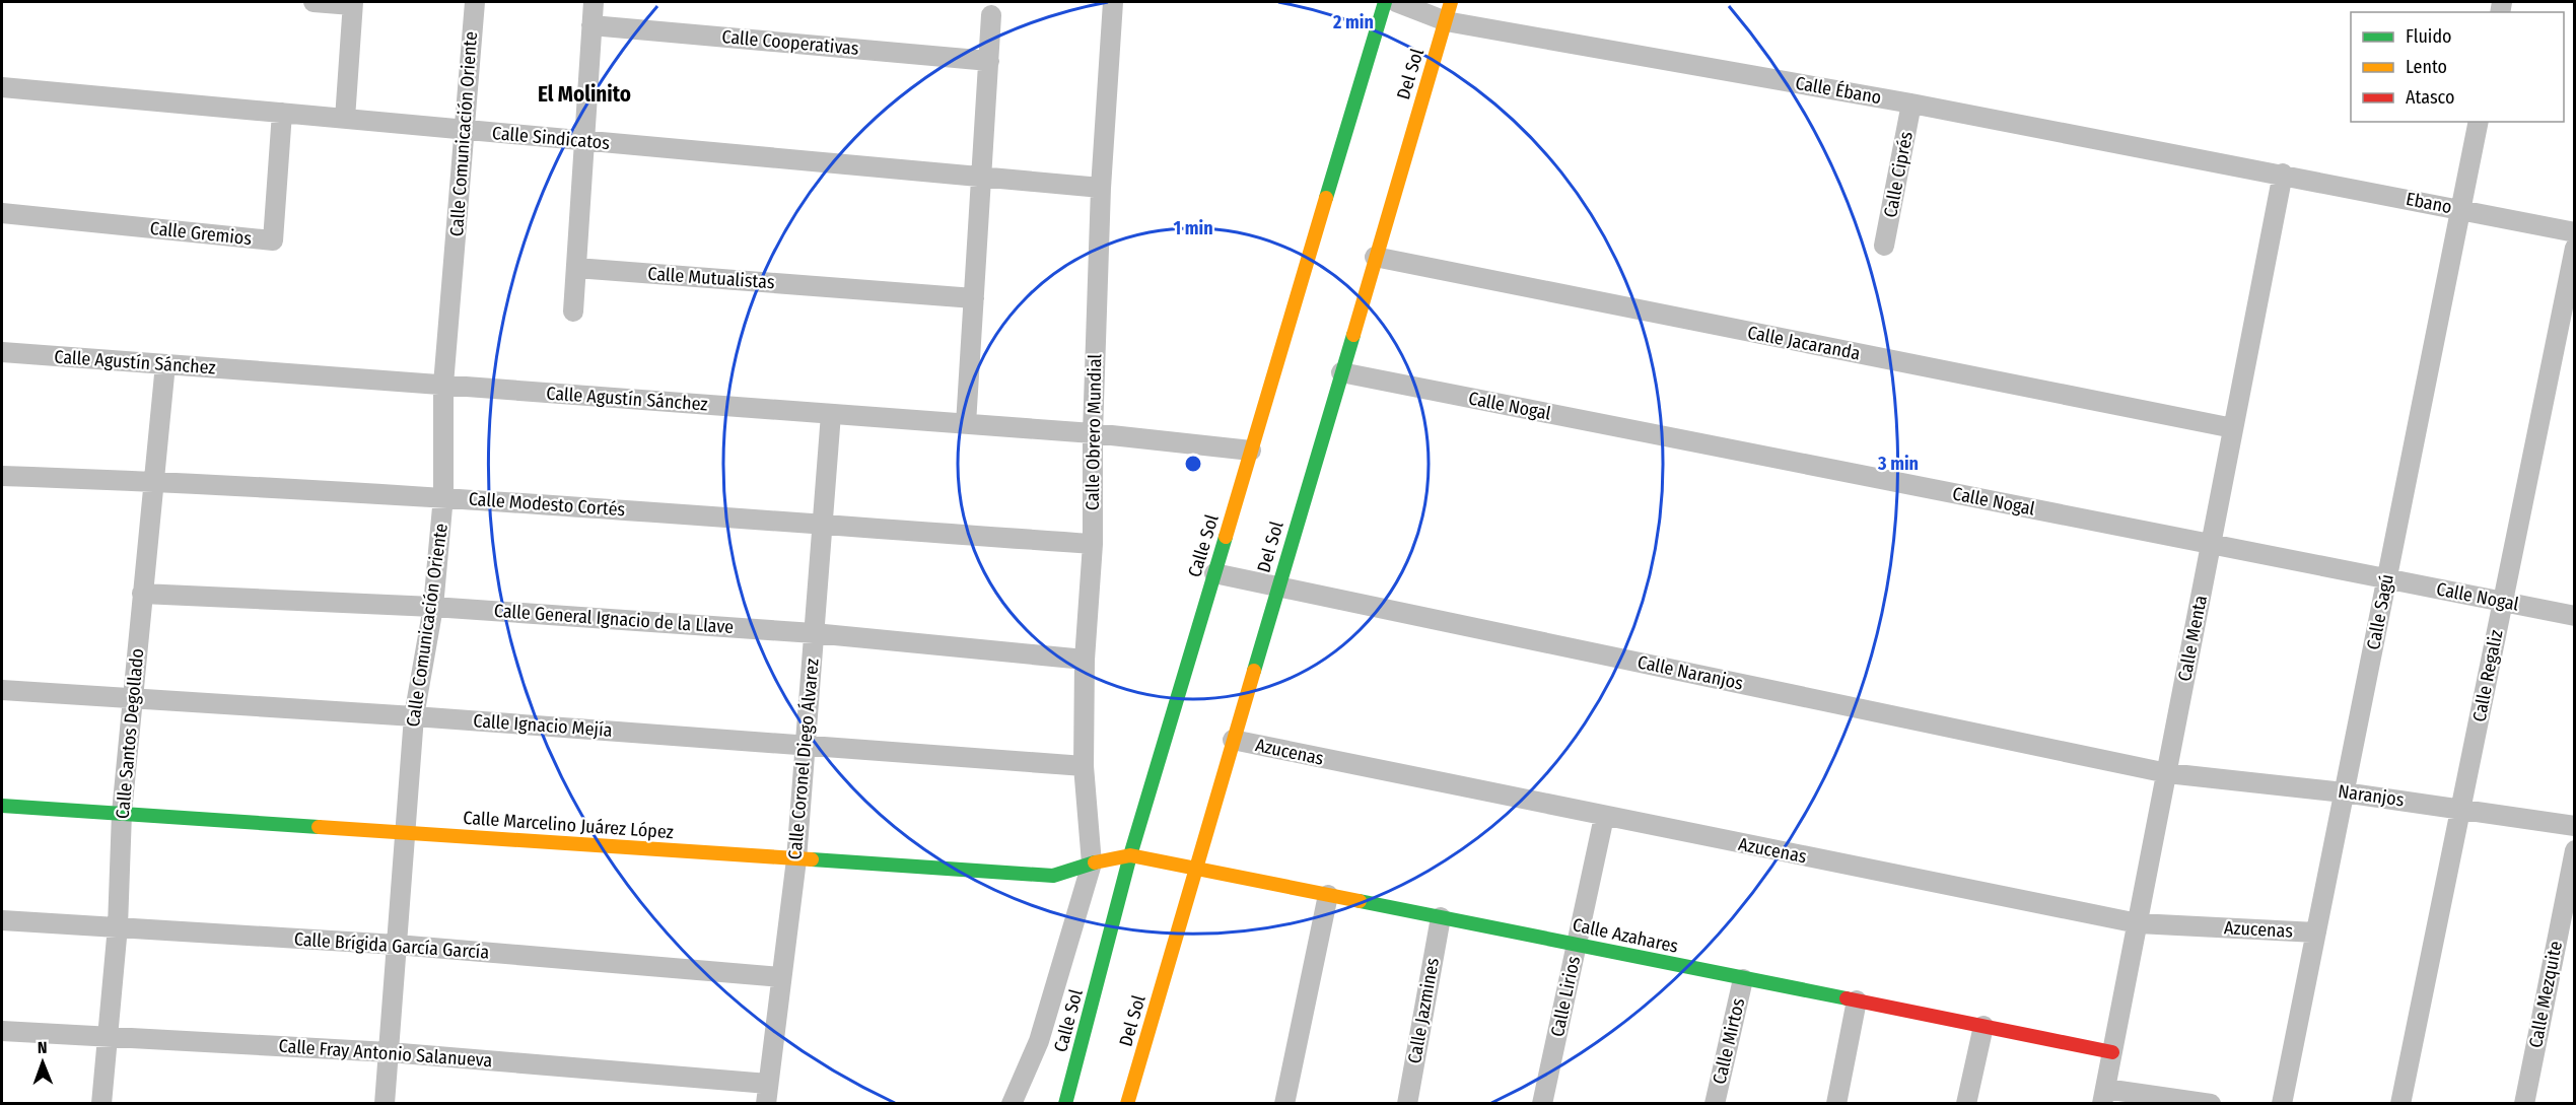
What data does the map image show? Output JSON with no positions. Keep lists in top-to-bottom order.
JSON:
{
  "streets": {
    "street": [
      "Calle Cooperativas",
      "Del Sol",
      "Calle Ébano",
      "Calle Comunicación Oriente",
      "Calle Sindicatos",
      "Calle Ciprés",
      "Ebano",
      "Calle Gremios",
      "Calle Mutualistas",
      "Calle Jacaranda",
      "Calle Agustín Sánchez",
      "Calle Nogal",
      "Calle Obrero Mundial",
      "Calle Modesto Cortés",
      "Calle Sol",
      "Calle Sagú",
      "Calle General Ignacio de la Llave",
      "Calle Menta",
      "Calle Naranjos",
      "Calle Regaliz",
      "Calle Ignacio Mejía",
      "Calle Santos Degollado",
      "Azucenas",
      "Calle Coronel Diego Álvarez",
      "Naranjos",
      "Calle Marcelino Juárez López",
      "Calle Azahares",
      "Calle Brígida García García",
      "Calle Mezquite",
      "Calle Lirios",
      "Calle Jazmines",
      "Calle Mirtos",
      "Calle Fray Antonio Salanueva"
    ]
  },
  "crossings": [
    ["Del Sol", "Calle Ébano"],
    ["Del Sol", "Calle Jacaranda"],
    ["Del Sol", "Calle Nogal"],
    ["Del Sol", "Calle Naranjos"],
    ["Del Sol", "Azucenas"],
    ["Del Sol", "Calle Azahares"],
    ["Calle Ébano", "Calle Ciprés"],
    ["Calle Ébano", "Ebano"],
    ["Calle Ébano", "Calle Menta"],
    ["Calle Comunicación Oriente", "Calle Sindicatos"],
    ["Calle Comunicación Oriente", "Calle Agustín Sánchez"],
    ["Calle Comunicación Oriente", "Calle Modesto Cortés"],
    ["Calle Comunicación Oriente", "Calle General Ignacio de la Llave"],
    ["Calle Comunicación Oriente", "Calle Ignacio Mejía"],
    ["Calle Comunicación Oriente", "Calle Marcelino Juárez López"],
    ["Calle Comunicación Oriente", "Calle Brígida García García"],
    ["Calle Comunicación Oriente", "Calle Fray Antonio Salanueva"],
    ["Calle Sindicatos", "Calle Gremios"],
    ["Calle Sindicatos", "Calle Obrero Mundial"],
    ["Ebano", "Calle Sagú"],
    ["Ebano", "Calle Menta"],
    ["Calle Jacaranda", "Calle Menta"],
    ["Calle Agustín Sánchez", "Calle Obrero Mundial"],
    ["Calle Agustín Sánchez", "Calle Sol"],
    ["Calle Agustín Sánchez", "Calle Santos Degollado"],
    ["Calle Agustín Sánchez", "Calle Coronel Diego Álvarez"],
    ["Calle Nogal", "Calle Sagú"],
    ["Calle Nogal", "Calle Menta"],
    ["Calle Nogal", "Calle Regaliz"],
    ["Calle Obrero Mundial", "Calle Modesto Cortés"],
    ["Calle Obrero Mundial", "Calle General Ignacio de la Llave"],
    ["Calle Obrero Mundial", "Calle Ignacio Mejía"],
    ["Calle Obrero Mundial", "Calle Marcelino Juárez López"],
    ["Calle Modesto Cortés", "Calle Santos Degollado"],
    ["Calle Modesto Cortés", "Calle Coronel Diego Álvarez"],
    ["Calle Sol", "Calle Naranjos"],
    ["Calle Sol", "Calle Marcelino Juárez López"],
    ["Calle Sol", "Calle Azahares"],
    ["Calle Sagú", "Azucenas"],
    ["Calle Sagú", "Naranjos"],
    ["Calle General Ignacio de la Llave", "Calle Santos Degollado"],
    ["Calle General Ignacio de la Llave", "Calle Coronel Diego Álvarez"],
    ["Calle Menta", "Calle Naranjos"],
    ["Calle Menta", "Azucenas"],
    ["Calle Menta", "Naranjos"],
    ["Calle Menta", "Calle Azahares"],
    ["Calle Naranjos", "Naranjos"],
    ["Calle Regaliz", "Naranjos"],
    ["Calle Ignacio Mejía", "Calle Santos Degollado"],
    ["Calle Ignacio Mejía", "Calle Coronel Diego Álvarez"],
    ["Calle Santos Degollado", "Calle Marcelino Juárez López"],
    ["Calle Santos Degollado", "Calle Brígida García García"],
    ["Calle Santos Degollado", "Calle Fray Antonio Salanueva"],
    ["Azucenas", "Calle Lirios"],
    ["Calle Coronel Diego Álvarez", "Calle Marcelino Juárez López"],
    ["Calle Coronel Diego Álvarez", "Calle Brígida García García"],
    ["Calle Coronel Diego Álvarez", "Calle Fray Antonio Salanueva"],
    ["Calle Marcelino Juárez López", "Calle Azahares"],
    ["Calle Azahares", "Calle Lirios"],
    ["Calle Azahares", "Calle Jazmines"],
    ["Calle Azahares", "Calle Mirtos"]
  ],
  "districts": ["El Molinito"],
  "legend": ["Fluido", "Lento", "Atasco"],
  "north": "top",
  "rings": ["2 min", "1 min", "3 min"]
}
